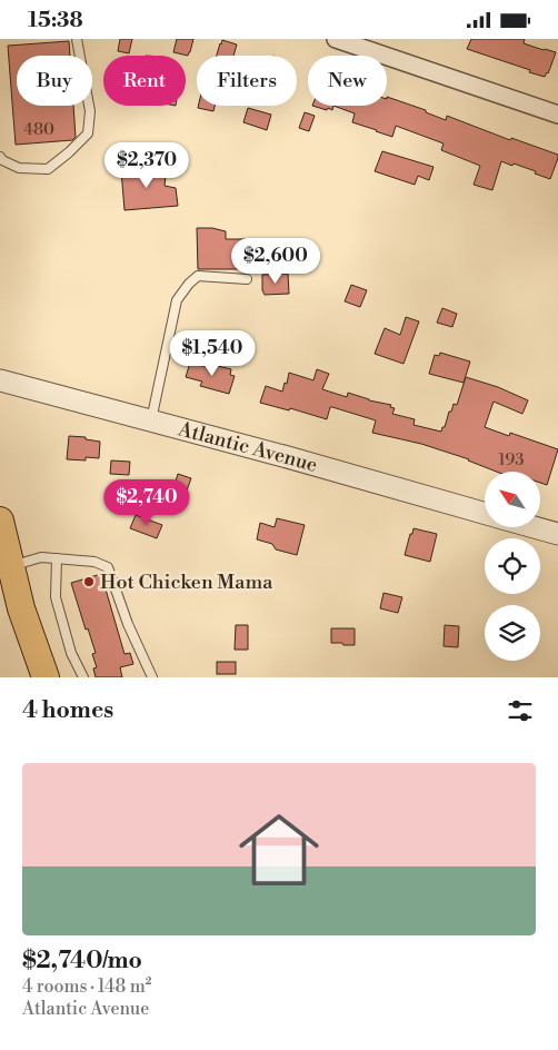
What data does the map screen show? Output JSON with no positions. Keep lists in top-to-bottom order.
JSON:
{
  "streets": {
    "street": ["Atlantic Avenue"]
  },
  "places": ["Hot Chicken Mama"],
  "house_numbers": ["480", "193"],
  "north": "top left",
  "page": {
    "status": "15:38",
    "chip": [
      "Buy",
      "Rent",
      "Filters",
      "New"
    ],
    "price": [
      "$2,370",
      "$2,600",
      "$1,540",
      "$2,740"
    ],
    "heading": "4 homes",
    "list": [
      {
        "name": "$2,740/mo",
        "note": "4 rooms · 148 m² · Atlantic Avenue"
      }
    ]
  }
}
